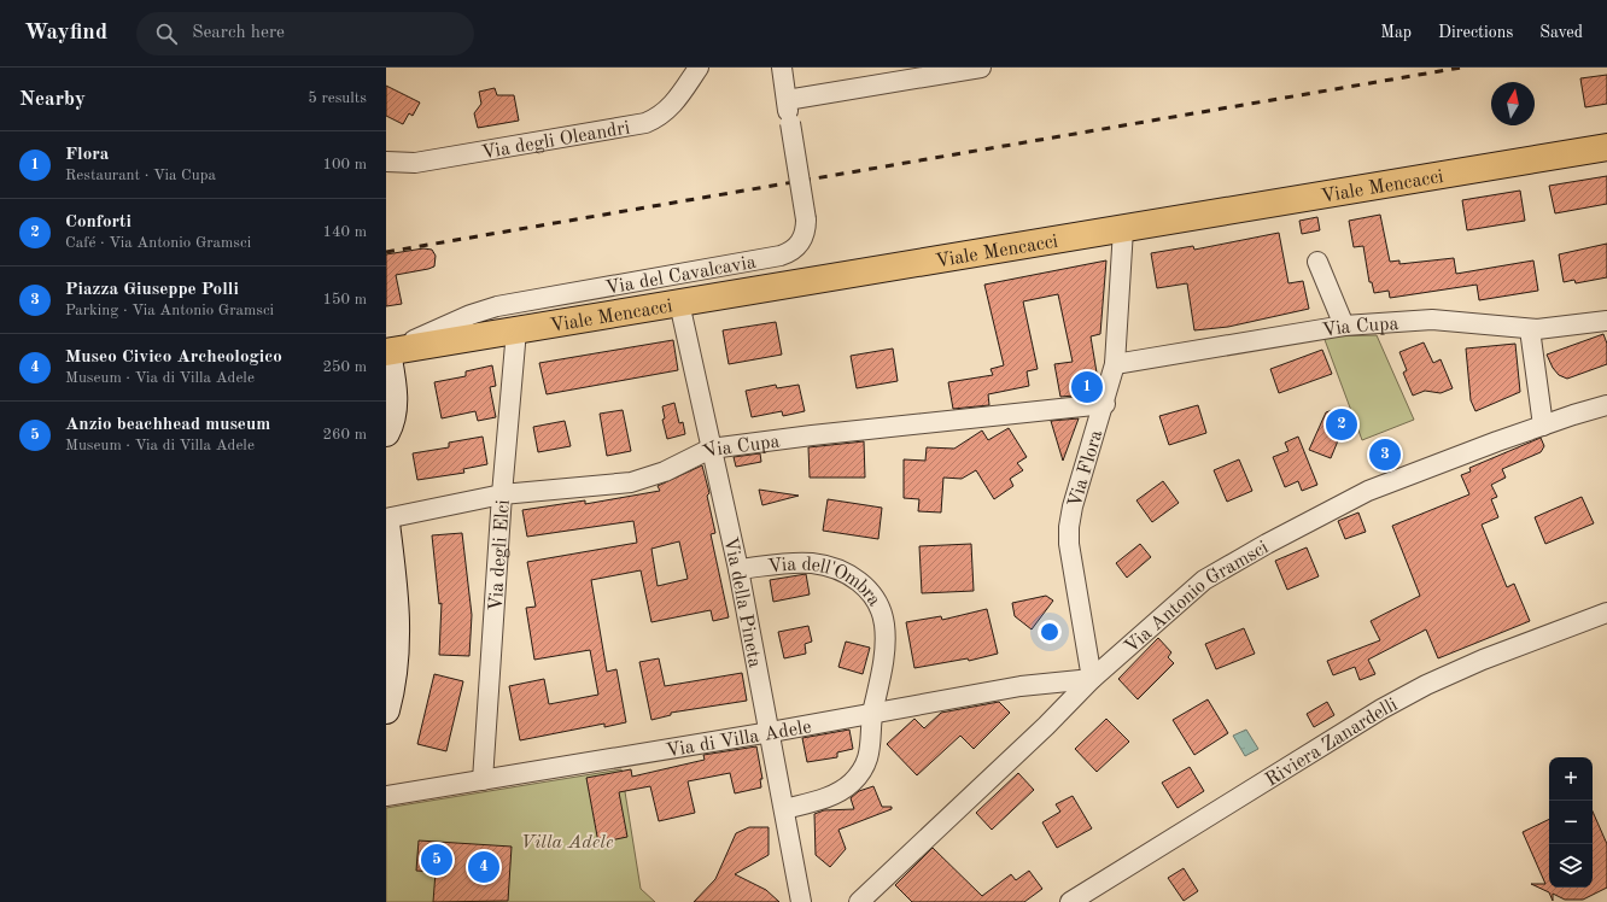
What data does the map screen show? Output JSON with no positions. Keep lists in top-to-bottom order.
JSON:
{
  "streets": {
    "main road": ["Viale Mencacci"],
    "street": [
      "Via degli Oleandri",
      "Via del Cavalcavia",
      "Via Cupa",
      "Via Flora",
      "Via degli Elci",
      "Via dell'Ombra",
      "Via Antonio Gramsci",
      "Via della Pineta",
      "Via di Villa Adele",
      "Riviera Zanardelli"
    ]
  },
  "crossings": [
    ["Viale Mencacci", "Via del Cavalcavia"],
    ["Viale Mencacci", "Via Flora"],
    ["Viale Mencacci", "Via degli Elci"],
    ["Viale Mencacci", "Via della Pineta"],
    ["Via Cupa", "Via Flora"],
    ["Via Cupa", "Via degli Elci"],
    ["Via Cupa", "Via della Pineta"],
    ["Via Flora", "Via Antonio Gramsci"],
    ["Via Flora", "Via di Villa Adele"],
    ["Via degli Elci", "Via di Villa Adele"],
    ["Via dell'Ombra", "Via della Pineta"],
    ["Via dell'Ombra", "Via di Villa Adele"],
    ["Via Antonio Gramsci", "Via di Villa Adele"],
    ["Via della Pineta", "Via di Villa Adele"]
  ],
  "parks": ["Villa Adele"],
  "north": "top",
  "page": {
    "header": "Wayfind",
    "search": "Search here",
    "nav": ["Map", "Directions", "Saved"],
    "heading": ["Nearby", "5 results"],
    "list": [
      {
        "mark": "1",
        "name": "Flora",
        "note": "Restaurant · Via Cupa",
        "value": "100 m"
      },
      {
        "mark": "2",
        "name": "Conforti",
        "note": "Café · Via Antonio Gramsci",
        "value": "140 m"
      },
      {
        "mark": "3",
        "name": "Piazza Giuseppe Polli",
        "note": "Parking · Via Antonio Gramsci",
        "value": "150 m"
      },
      {
        "mark": "4",
        "name": "Museo Civico Archeologico",
        "note": "Museum · Via di Villa Adele",
        "value": "250 m"
      },
      {
        "mark": "5",
        "name": "Anzio beachhead museum",
        "note": "Museum · Via di Villa Adele",
        "value": "260 m"
      }
    ],
    "pins": [
      "1",
      "2",
      "3",
      "5",
      "4"
    ],
    "map_buttons": ["+", "−"]
  }
}
